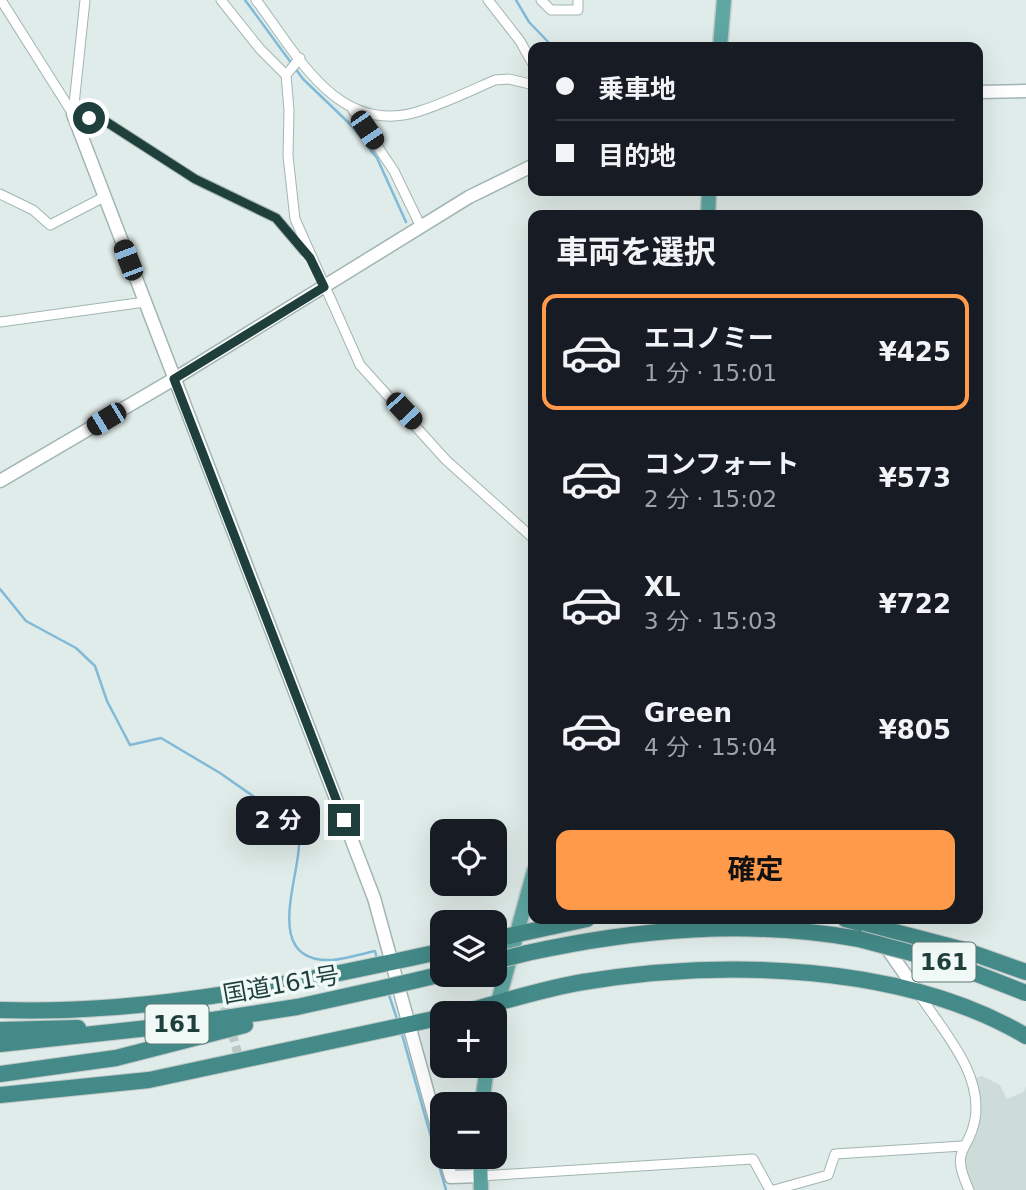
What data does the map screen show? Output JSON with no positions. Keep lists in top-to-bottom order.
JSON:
{
  "streets": {
    "highway": ["161", "国道161号"]
  },
  "page": {
    "banner": ["乗車地", "目的地"],
    "heading": "車両を選択",
    "list": [
      {
        "name": "エコノミー",
        "note": "1 分 · 15:01",
        "value": "¥425"
      },
      {
        "name": "コンフォート",
        "note": "2 分 · 15:02",
        "value": "¥573"
      },
      {
        "name": "XL",
        "note": "3 分 · 15:03",
        "value": "¥722"
      },
      {
        "name": "Green",
        "note": "4 分 · 15:04",
        "value": "¥805"
      }
    ],
    "bubble": "2 分",
    "buttons": "確定",
    "map_buttons": ["+", "−"]
  }
}
